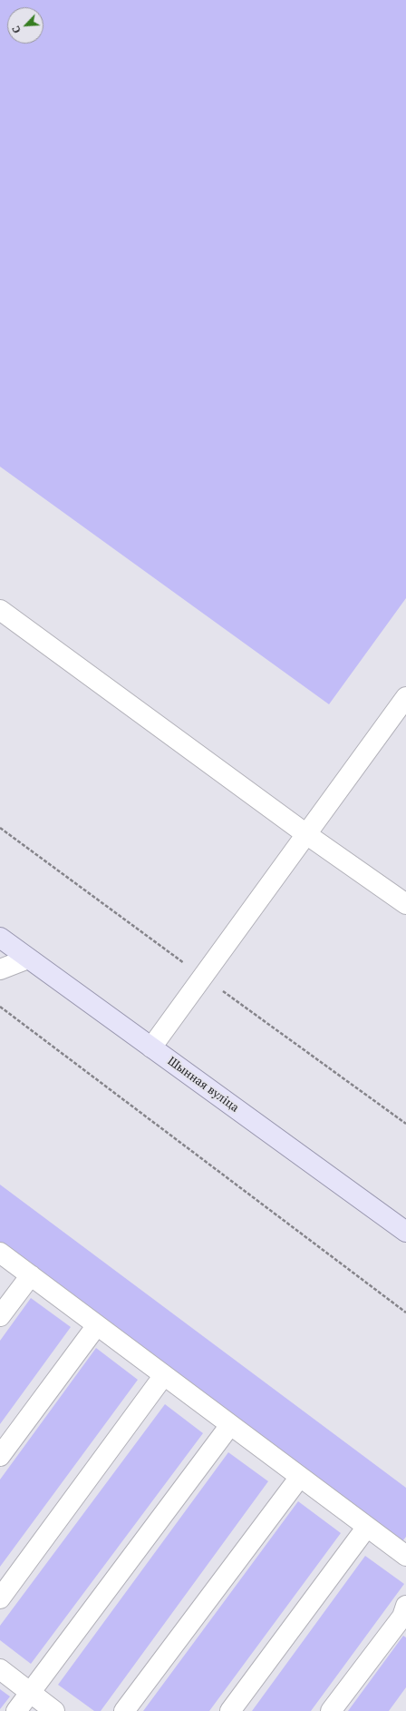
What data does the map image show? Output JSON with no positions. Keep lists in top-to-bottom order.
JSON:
{
  "streets": {
    "main road": ["Шынная вуліца"]
  },
  "north": "bottom left"
}
